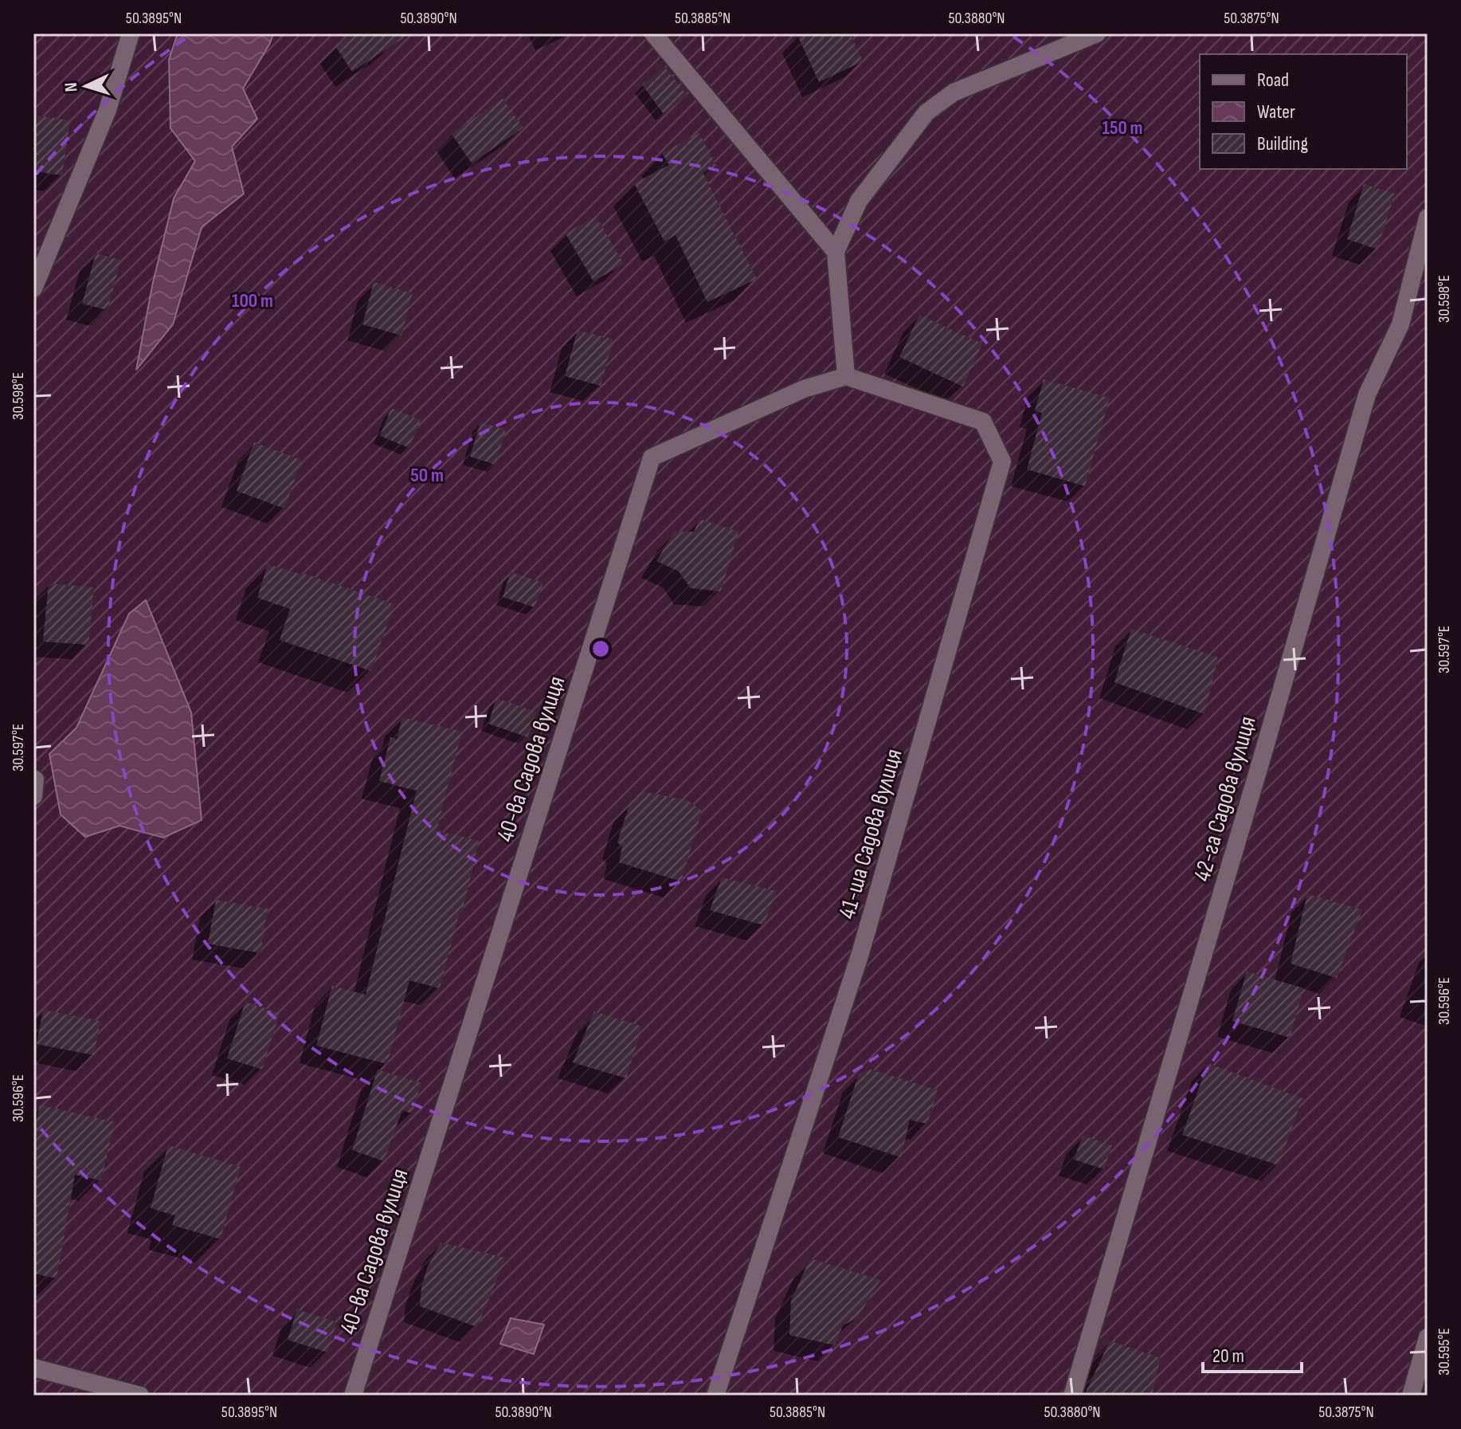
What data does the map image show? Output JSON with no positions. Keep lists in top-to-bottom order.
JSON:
{
  "streets": {
    "street": ["40-ва Садова вулиця", "42-га Садова вулиця", "41-ша Садова вулиця"]
  },
  "crossings": [
    ["40-ва Садова вулиця", "41-ша Садова вулиця"]
  ],
  "legend": ["Road", "Water", "Building"],
  "scale_bar": "20 m",
  "north": "left",
  "coordinates": [
    "50.3895°N",
    "50.3890°N",
    "50.3885°N",
    "50.3880°N",
    "50.3875°N",
    "30.598°E",
    "30.597°E",
    "30.596°E",
    "30.595°E"
  ],
  "rings": ["150 m", "100 m", "50 m"]
}
